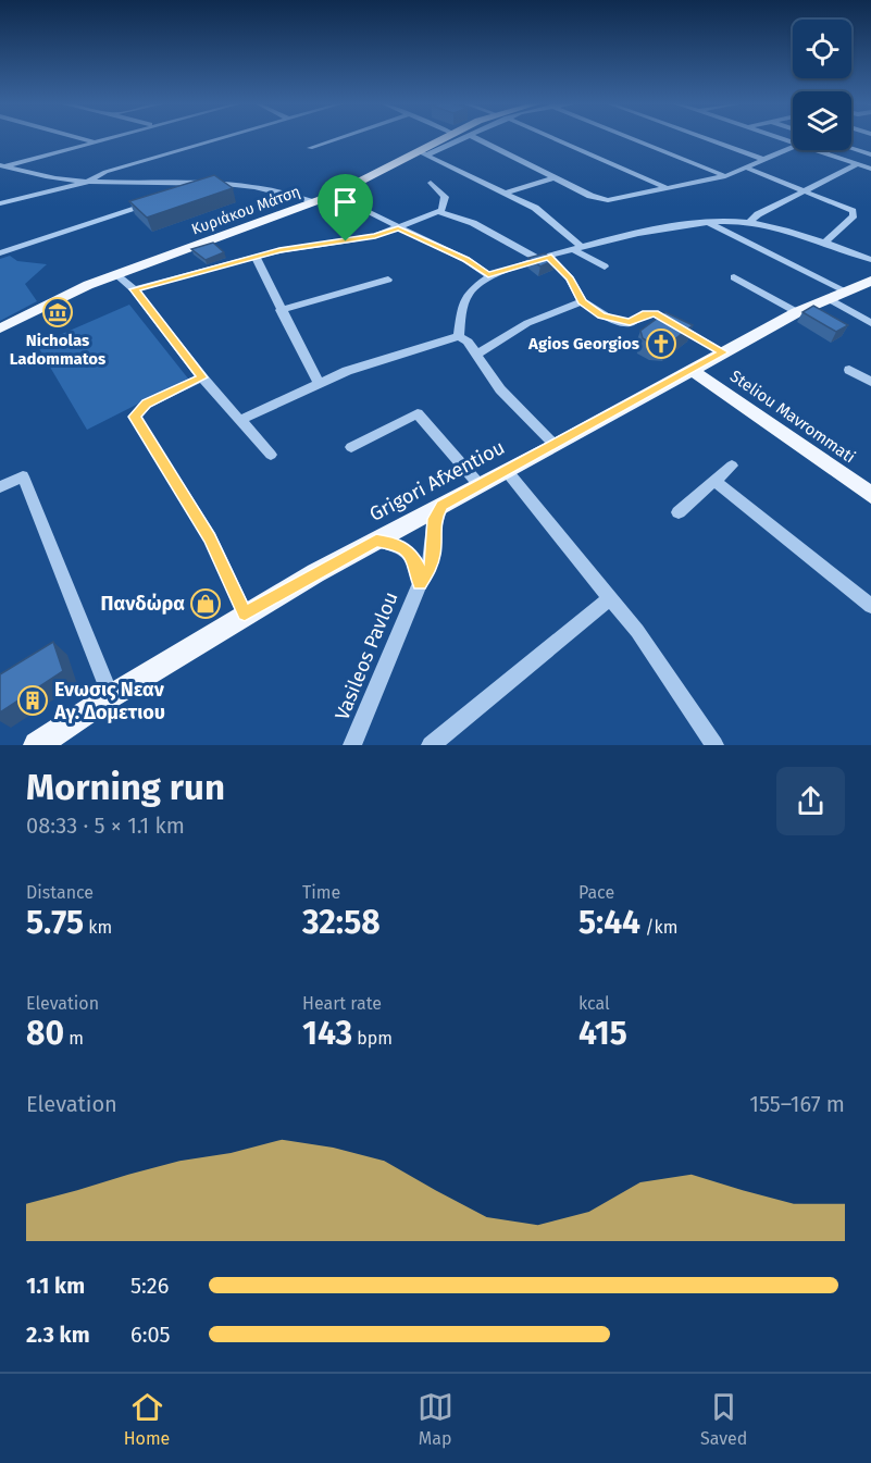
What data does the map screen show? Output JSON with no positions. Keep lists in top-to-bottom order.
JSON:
{
  "streets": {
    "main road": ["Κυριάκου Μάτση", "Steliou Mavrommati", "Grigori Afxentiou"],
    "street": ["Vasileos Pavlou"]
  },
  "crossings": [
    ["Steliou Mavrommati", "Grigori Afxentiou"],
    ["Grigori Afxentiou", "Vasileos Pavlou"]
  ],
  "places": {
    "museum": ["Nicholas Ladommatos"],
    "church": ["Agios Georgios"],
    "shop": ["Πανδώρα"],
    "building": ["Ενωσις Νεαν Αγ. Δομετιου"]
  },
  "page": {
    "heading": ["Morning run", "08:33 · 5 × 1.1 km"],
    "stats": [
      ["Distance", "5.75 km"],
      ["Time", "32:58"],
      ["Pace", "5:44 /km"],
      ["Elevation", "80 m"],
      ["Heart rate", "143 bpm"],
      ["kcal", "415"]
    ],
    "chart": ["Elevation", "155–167 m"],
    "list": [
      {
        "name": "1.1 km",
        "note": "5:26"
      },
      {
        "name": "2.3 km",
        "note": "6:05"
      }
    ],
    "tabs": ["Home", "Map", "Saved"]
  }
}
